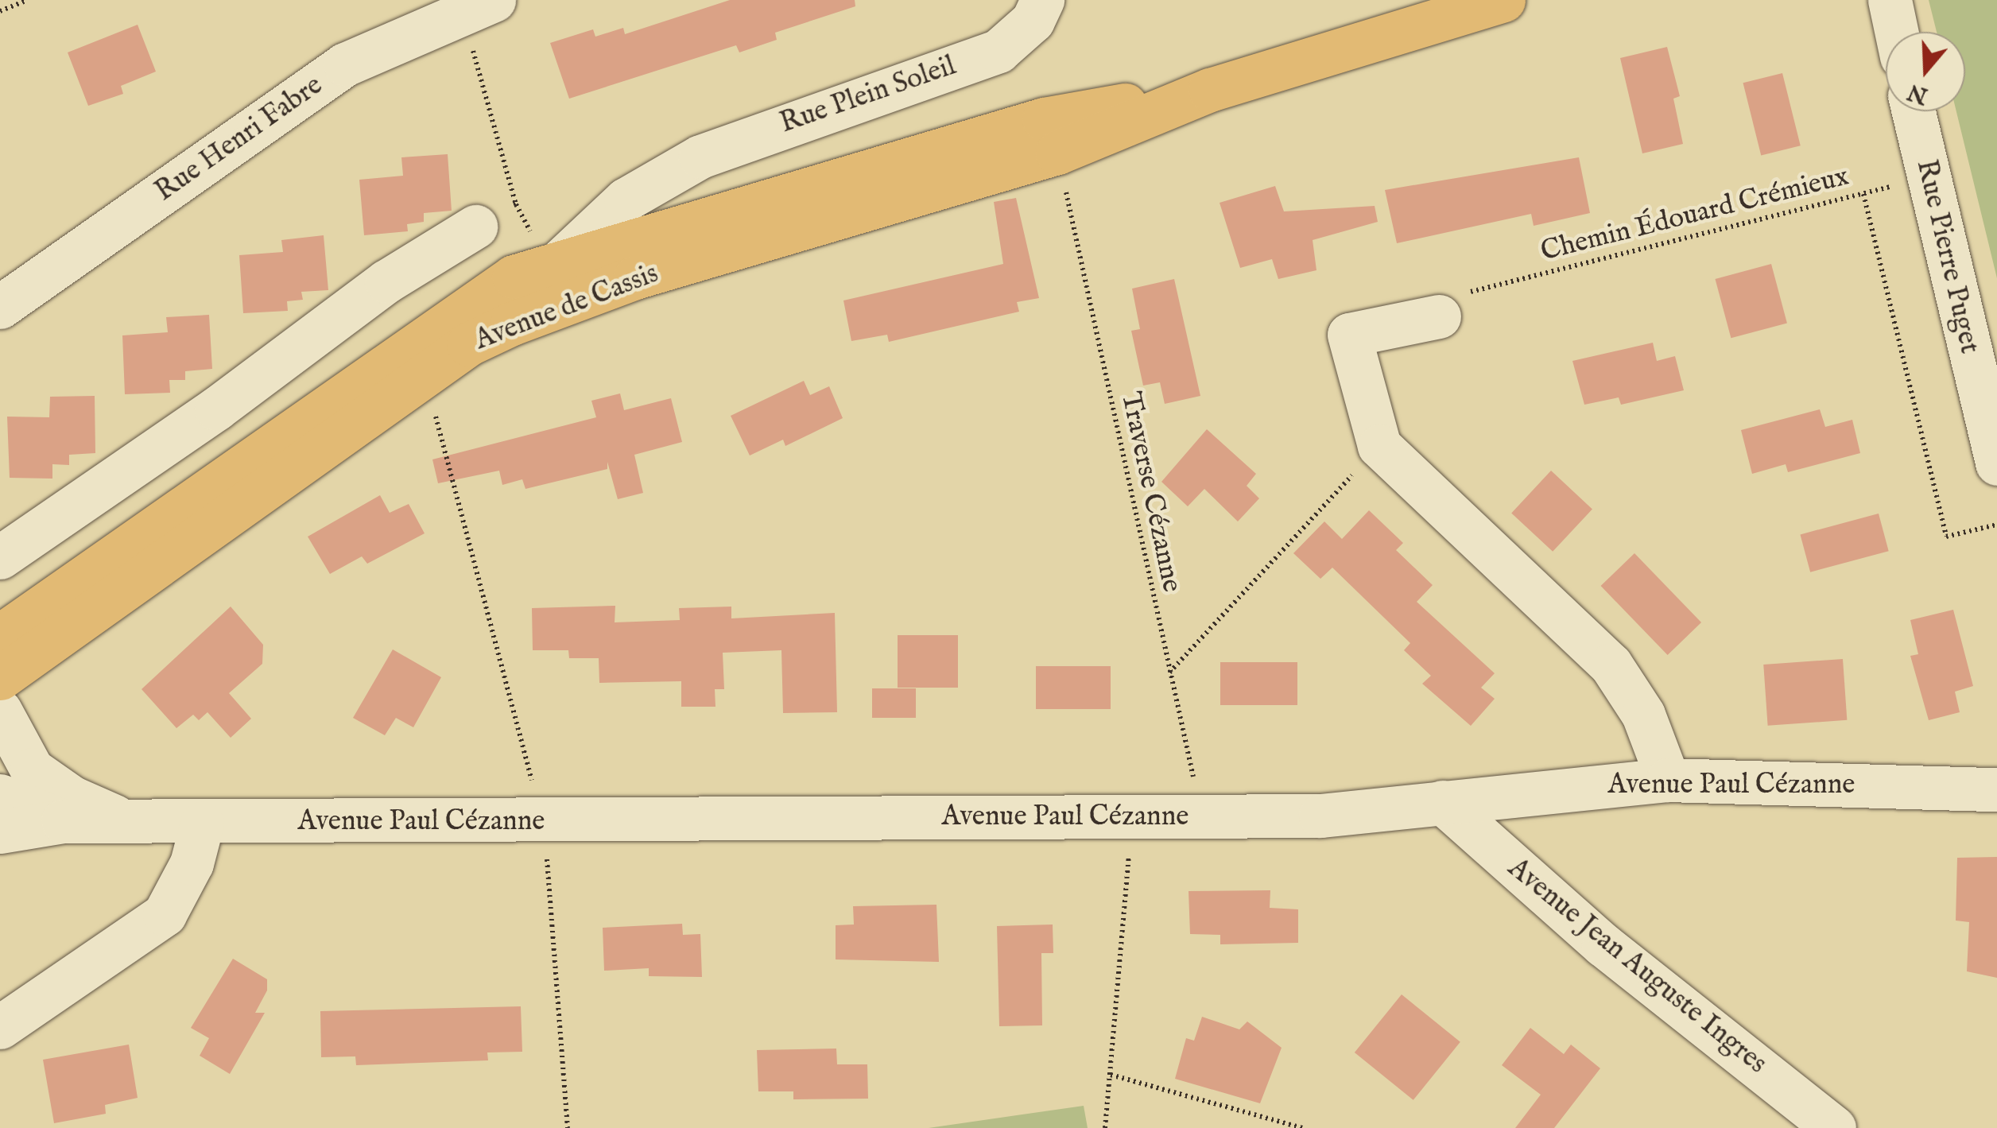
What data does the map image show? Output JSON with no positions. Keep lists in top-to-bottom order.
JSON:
{
  "streets": {
    "main road": ["Avenue de Cassis"],
    "street": [
      "Rue Plein Soleil",
      "Rue Henri Fabre",
      "Rue Pierre Puget",
      "Avenue Paul Cézanne",
      "Avenue Jean Auguste Ingres"
    ],
    "path": ["Chemin Édouard Crémieux", "Traverse Cézanne"]
  },
  "crossings": [
    ["Rue Plein Soleil", "Avenue de Cassis"],
    ["Chemin Édouard Crémieux", "Rue Pierre Puget"],
    ["Avenue de Cassis", "Traverse Cézanne"],
    ["Traverse Cézanne", "Avenue Paul Cézanne"],
    ["Avenue Paul Cézanne", "Avenue Jean Auguste Ingres"]
  ],
  "north": "bottom"
}
